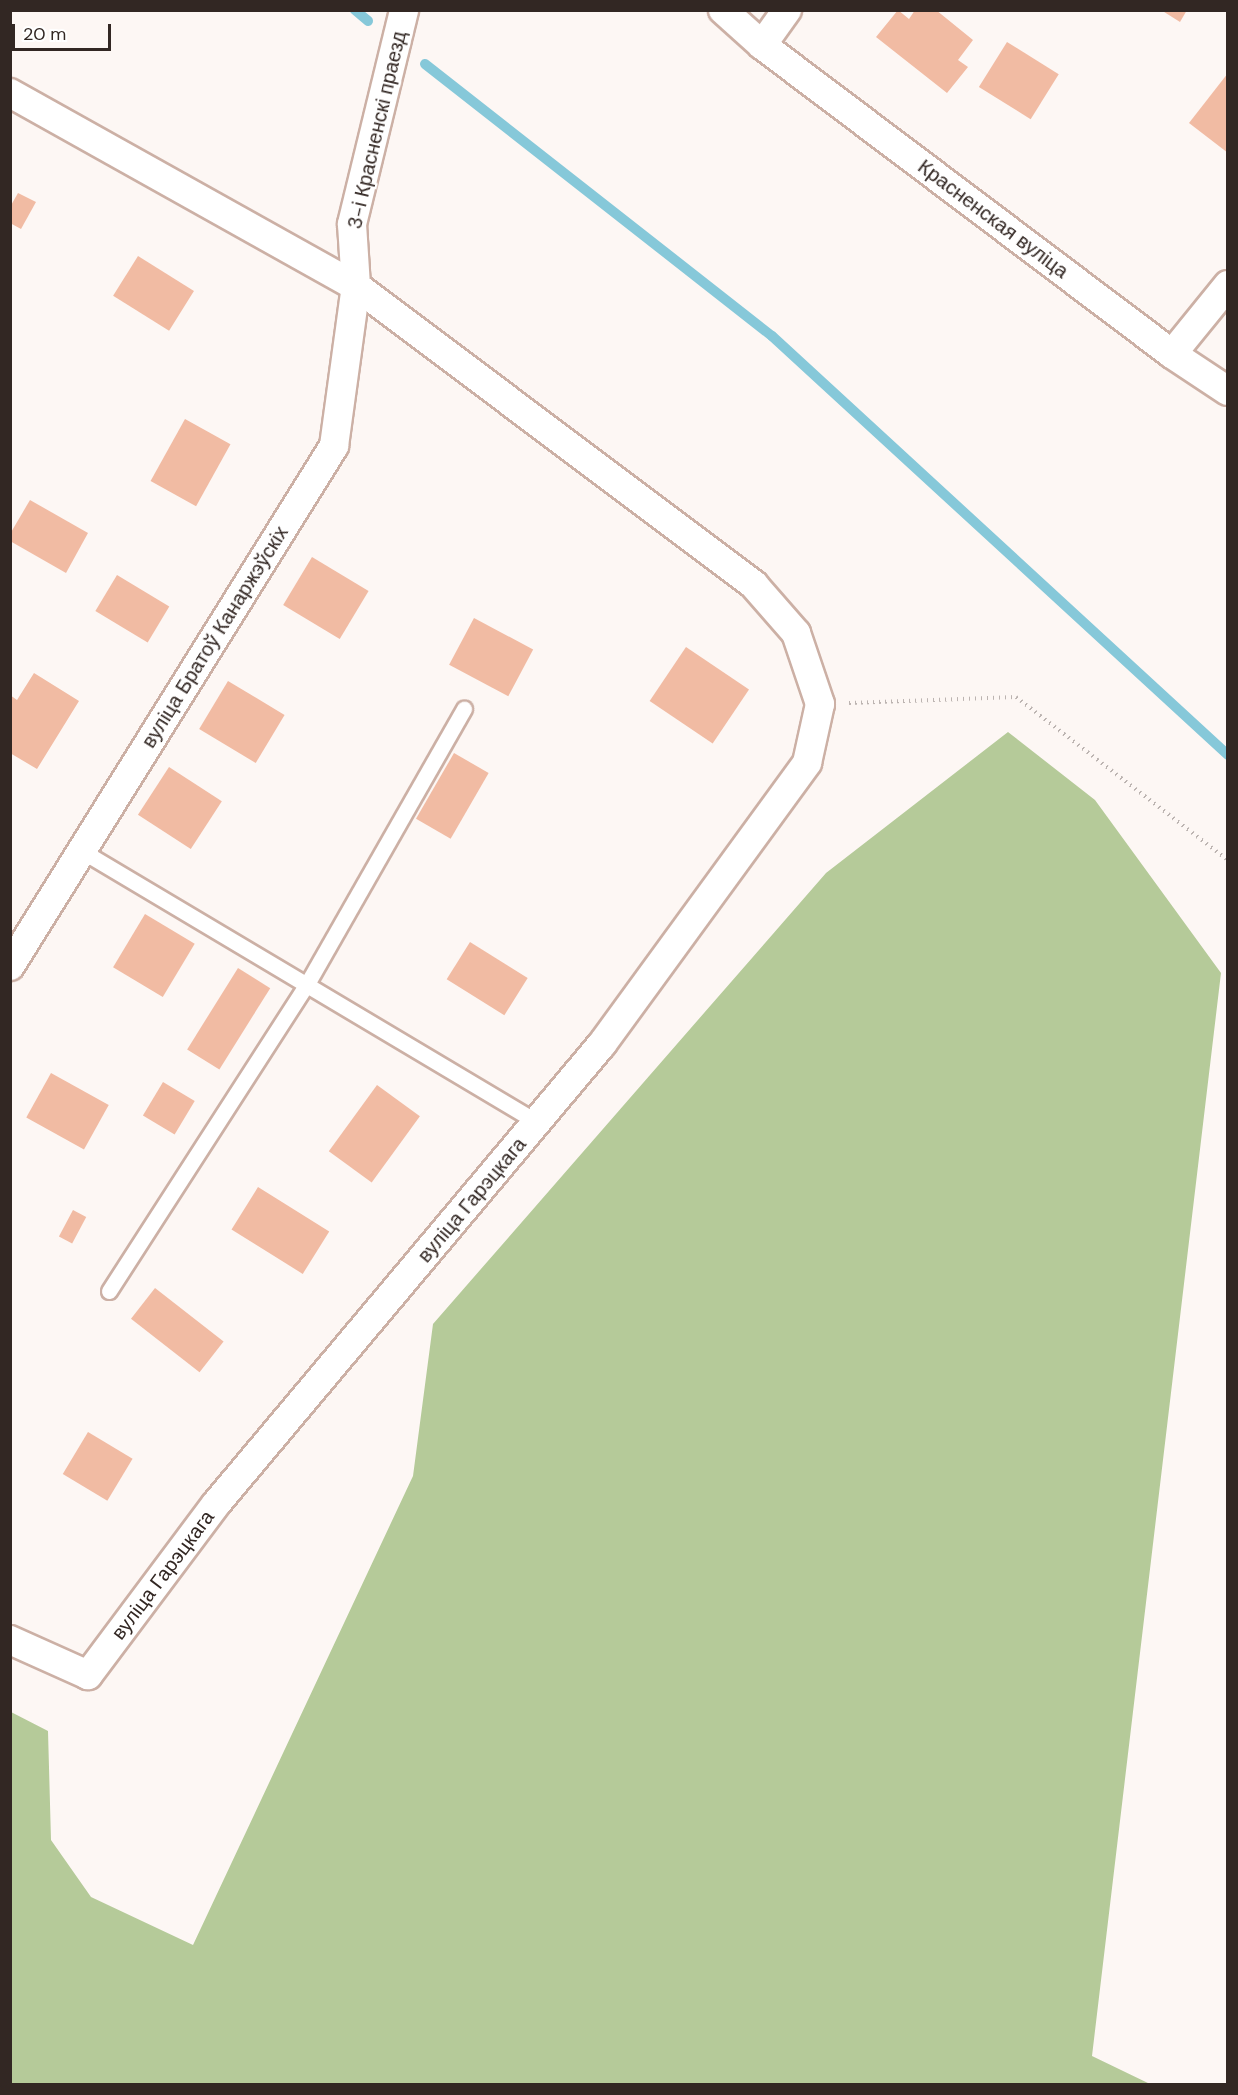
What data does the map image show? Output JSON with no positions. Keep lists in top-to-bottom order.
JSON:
{
  "streets": {
    "street": [
      "3-і Красненскі праезд",
      "Красненская вуліца",
      "вуліца Братоў Канаржэўскіх",
      "вуліца Гарэцкага"
    ]
  },
  "crossings": [
    ["3-і Красненскі праезд", "вуліца Братоў Канаржэўскіх"]
  ],
  "scale_bar": "20 m"
}
